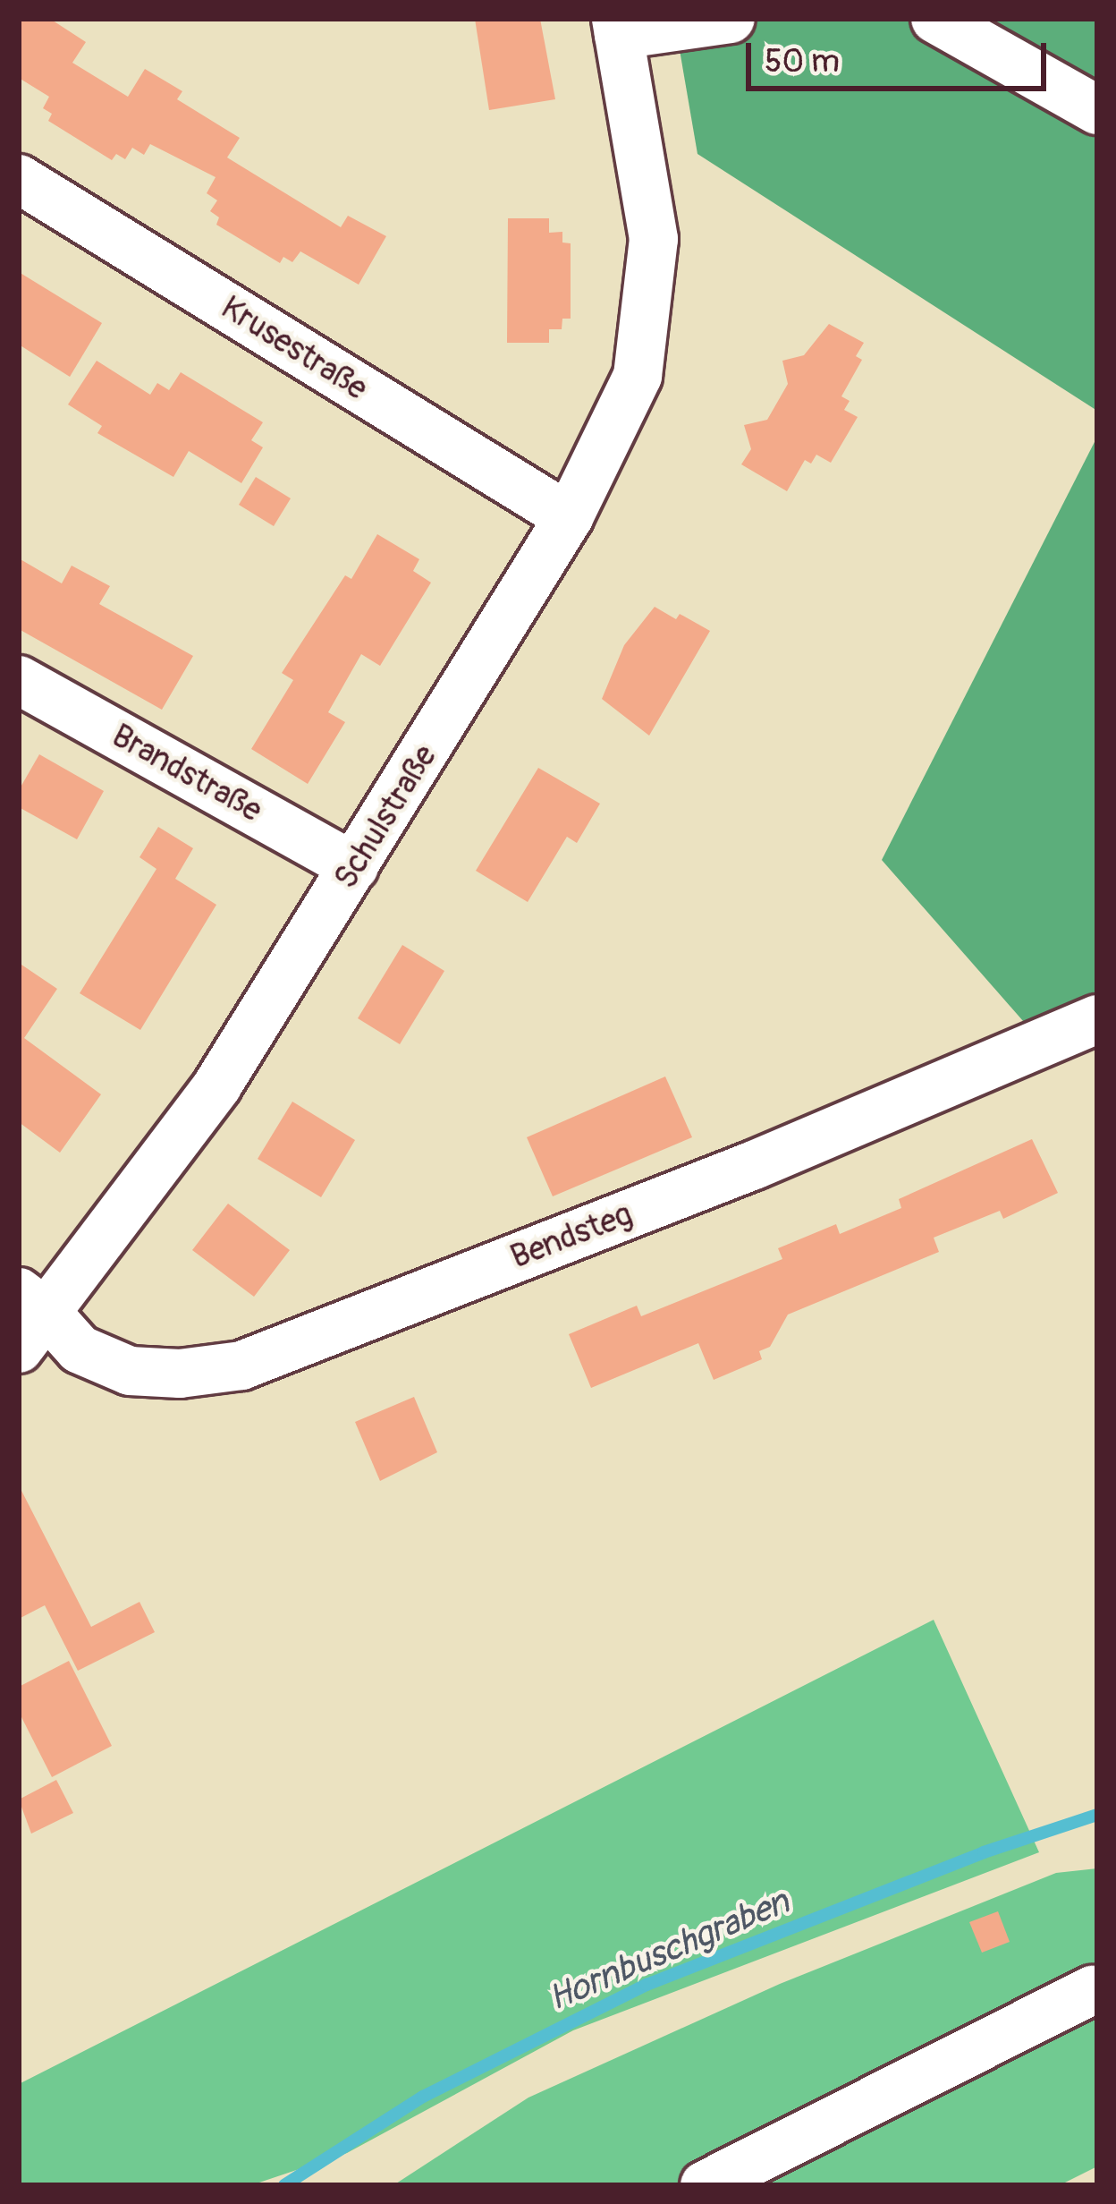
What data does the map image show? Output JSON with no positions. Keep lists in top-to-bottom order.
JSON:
{
  "streets": {
    "street": [
      "Krusestraße",
      "Brandstraße",
      "Schulstraße",
      "Bendsteg"
    ]
  },
  "crossings": [
    ["Krusestraße", "Schulstraße"],
    ["Brandstraße", "Schulstraße"],
    ["Schulstraße", "Bendsteg"]
  ],
  "water": ["Hornbuschgraben"],
  "scale_bar": "50 m"
}
